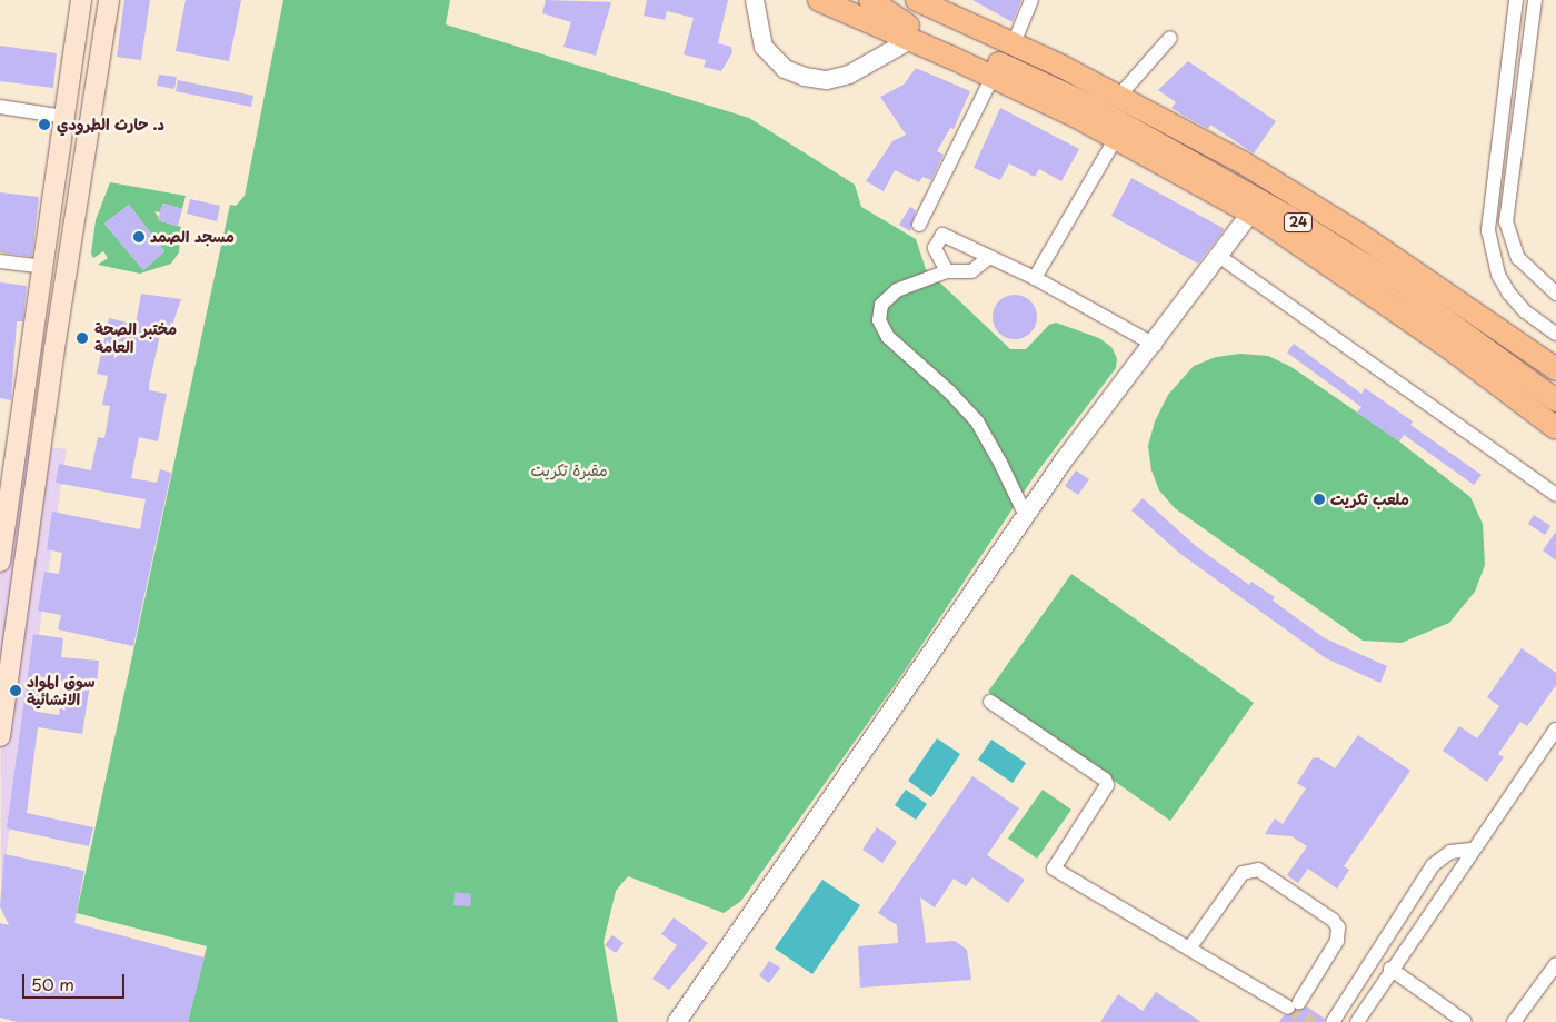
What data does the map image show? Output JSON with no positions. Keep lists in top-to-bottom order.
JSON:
{
  "streets": {
    "main road": ["24"]
  },
  "parks": ["مقبرة تكريت"],
  "places": [
    "د. حارث الطرودي",
    "مسجد الصمد",
    "مختبر الصحة العامة",
    "ملعب تكريت",
    "سوق المواد الانشائية"
  ],
  "scale_bar": "50 m"
}
